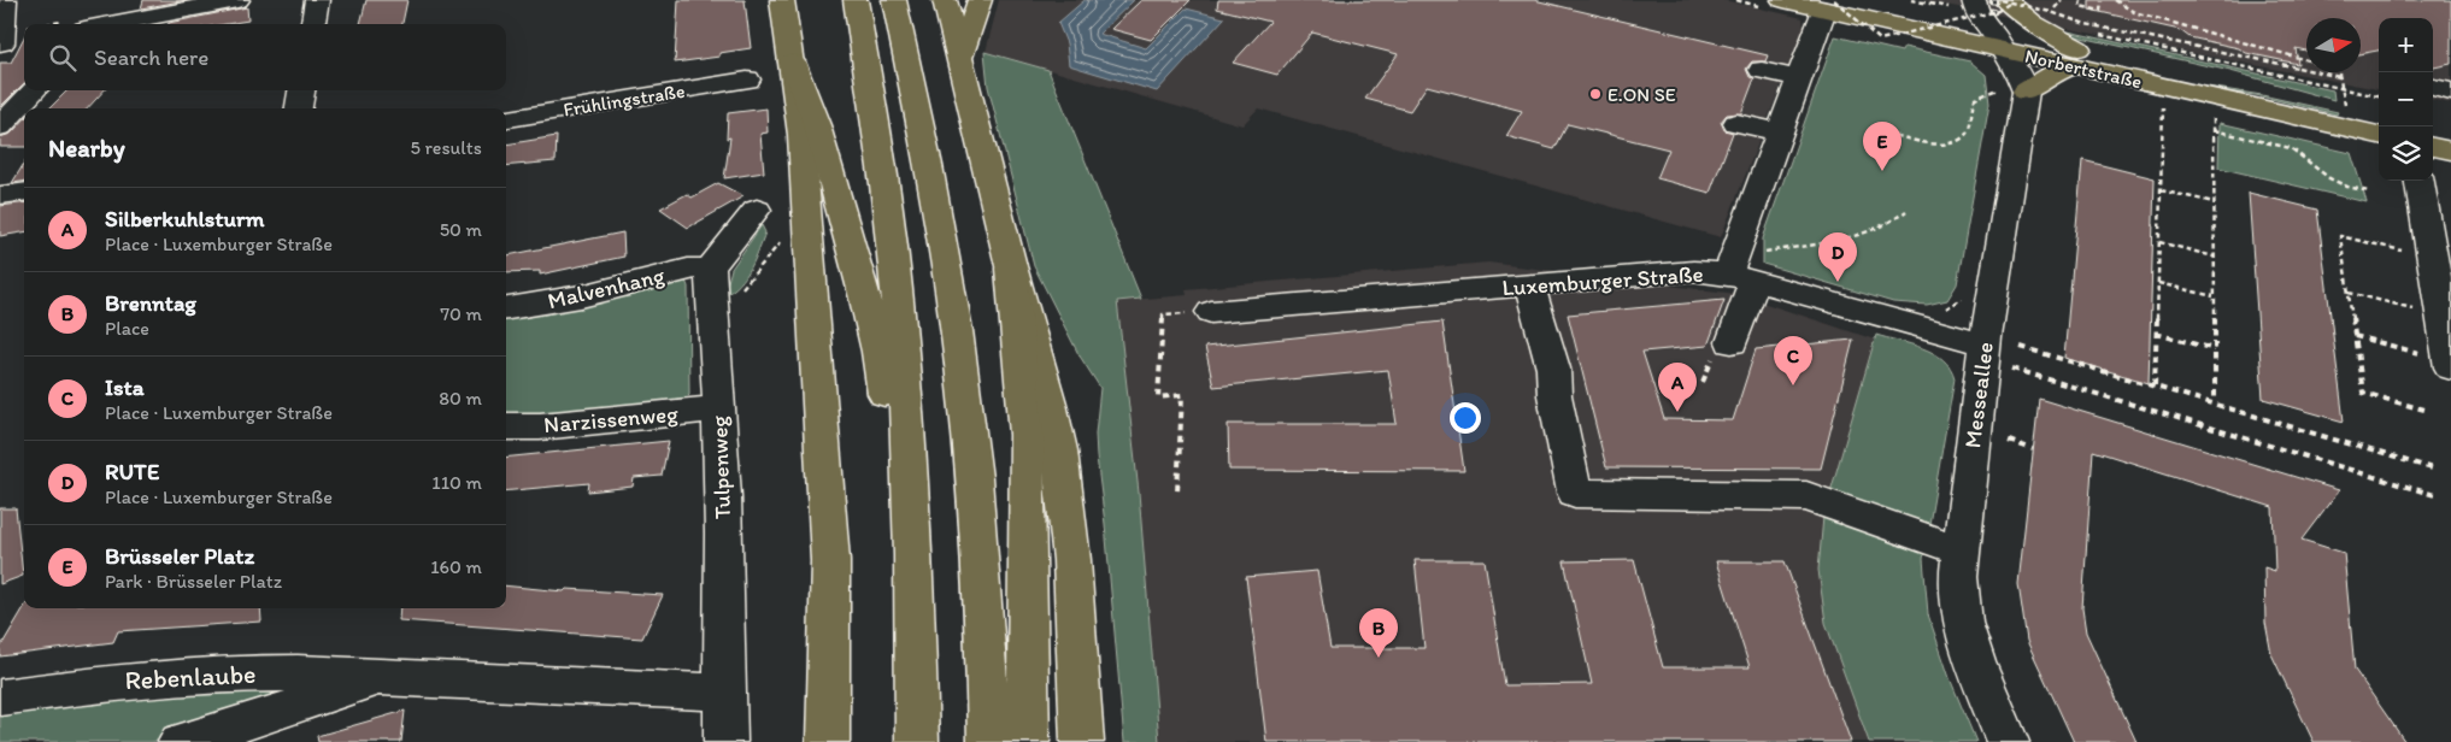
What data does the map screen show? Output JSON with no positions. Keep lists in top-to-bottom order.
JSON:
{
  "streets": {
    "main road": ["Norbertstraße"],
    "street": [
      "Frühlingstraße",
      "Luxemburger Straße",
      "Malvenhang",
      "Messeallee",
      "Narzissenweg",
      "Tulpenweg",
      "Rebenlaube"
    ]
  },
  "crossings": [
    ["Luxemburger Straße", "Messeallee"],
    ["Malvenhang", "Tulpenweg"],
    ["Narzissenweg", "Tulpenweg"],
    ["Tulpenweg", "Rebenlaube"]
  ],
  "places": ["E.ON SE"],
  "north": "right",
  "page": {
    "map_buttons": ["+", "−"],
    "search": "Search here",
    "heading": ["Nearby", "5 results"],
    "pins": [
      "E",
      "D",
      "C",
      "A",
      "B"
    ],
    "list": [
      {
        "mark": "A",
        "name": "Silberkuhlsturm",
        "note": "Place · Luxemburger Straße",
        "value": "50 m"
      },
      {
        "mark": "B",
        "name": "Brenntag",
        "note": "Place",
        "value": "70 m"
      },
      {
        "mark": "C",
        "name": "Ista",
        "note": "Place · Luxemburger Straße",
        "value": "80 m"
      },
      {
        "mark": "D",
        "name": "RUTE",
        "note": "Place · Luxemburger Straße",
        "value": "110 m"
      },
      {
        "mark": "E",
        "name": "Brüsseler Platz",
        "note": "Park · Brüsseler Platz",
        "value": "160 m"
      }
    ]
  }
}
